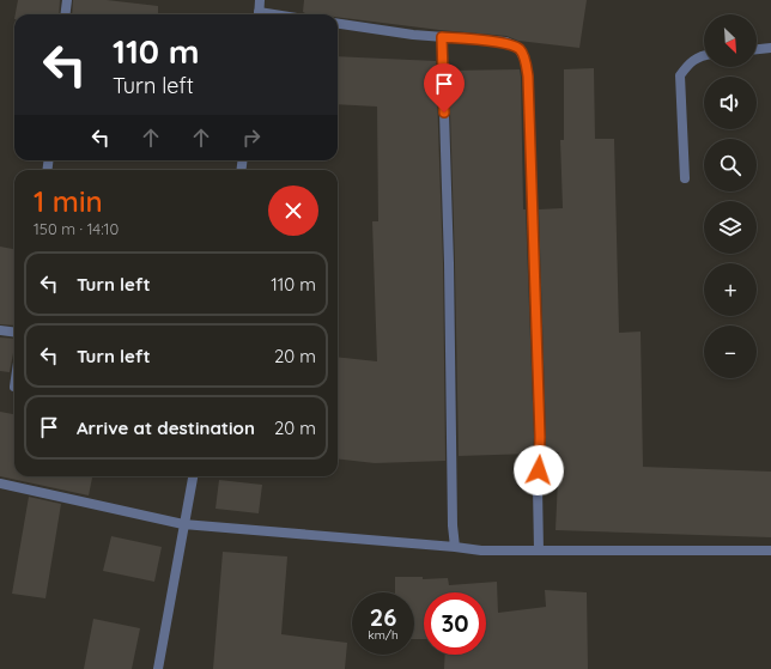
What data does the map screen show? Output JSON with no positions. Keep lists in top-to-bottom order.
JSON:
{
  "north": "bottom right",
  "page": {
    "map_buttons": ["+", "−"],
    "turn": ["110 m", "Turn left"],
    "heading": ["1 min", "150 m · 14:10"],
    "list": [
      {
        "name": "Turn left",
        "value": "110 m"
      },
      {
        "name": "Turn left",
        "value": "20 m"
      },
      {
        "name": "Arrive at destination",
        "value": "20 m"
      }
    ],
    "speed": "26 km/h",
    "limit": "30"
  }
}
